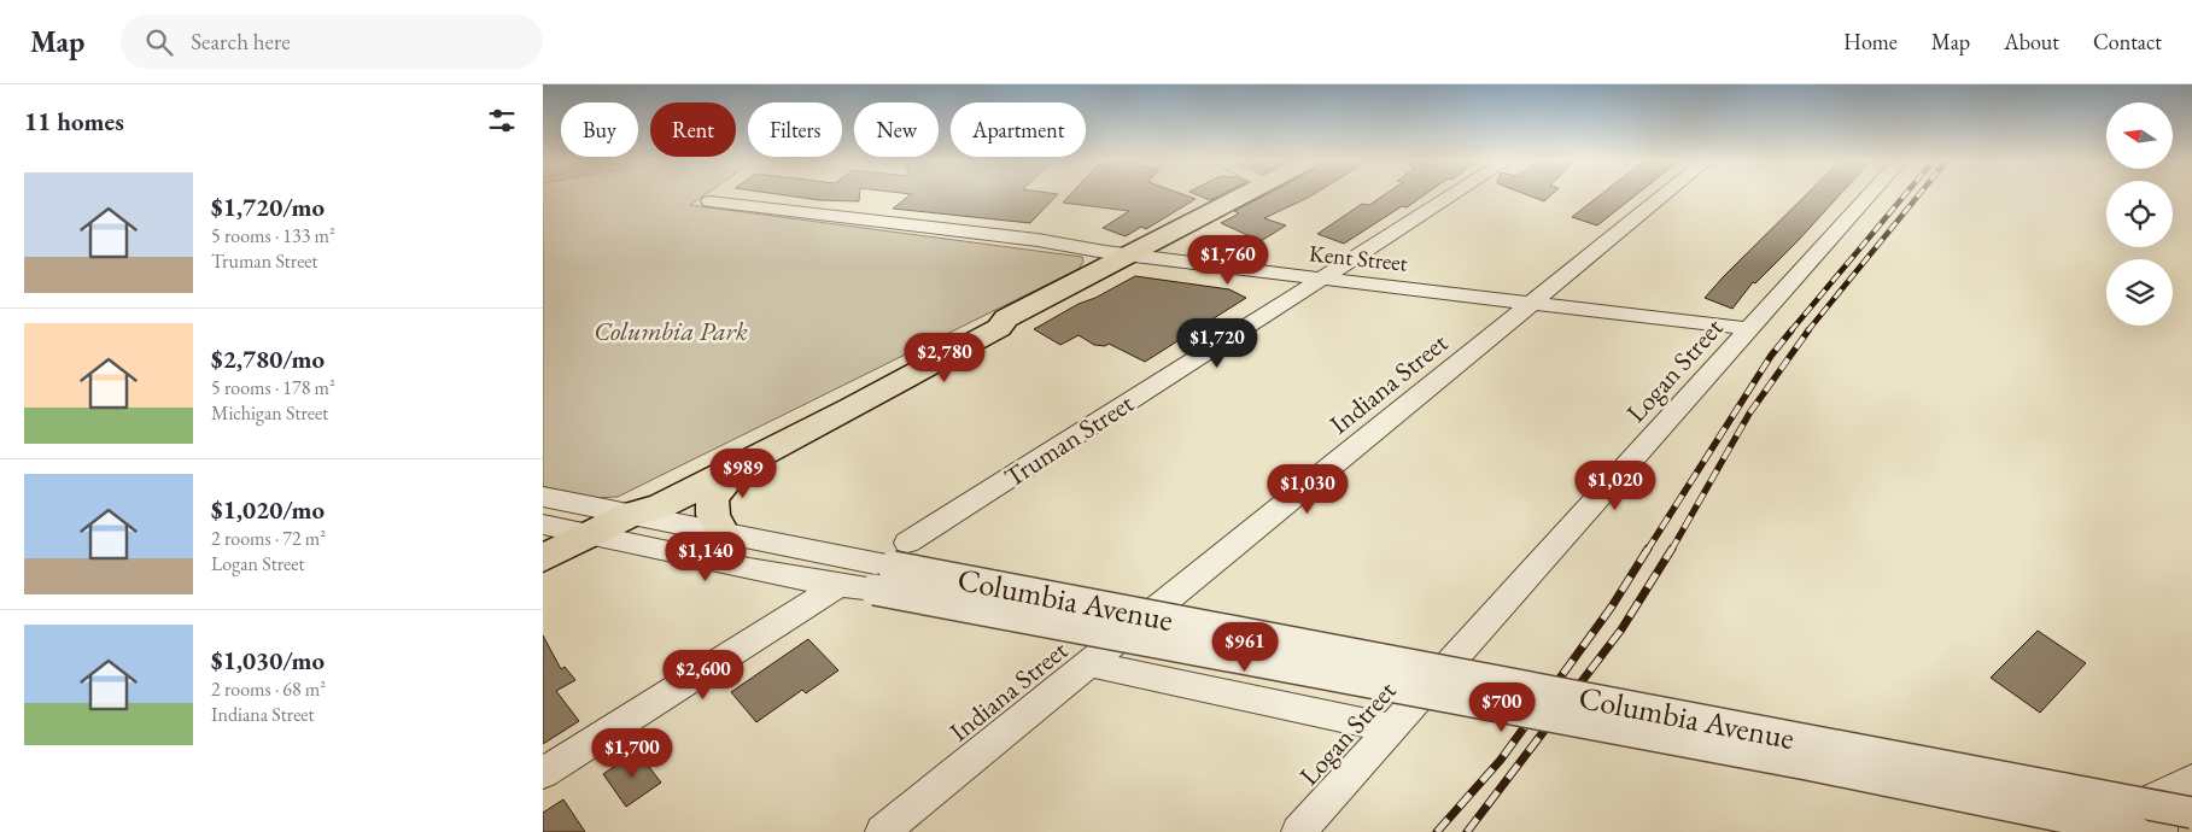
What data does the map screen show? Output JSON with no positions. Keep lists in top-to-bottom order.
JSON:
{
  "streets": {
    "street": [
      "Kent Street",
      "Logan Street",
      "Indiana Street",
      "Truman Street",
      "Columbia Avenue"
    ]
  },
  "crossings": [
    ["Kent Street", "Logan Street"],
    ["Kent Street", "Indiana Street"],
    ["Kent Street", "Truman Street"],
    ["Truman Street", "Columbia Avenue"]
  ],
  "parks": ["Columbia Park"],
  "north": "left",
  "page": {
    "header": "Map",
    "search": "Search here",
    "nav": [
      "Home",
      "Map",
      "About",
      "Contact"
    ],
    "heading": "11 homes",
    "chip": [
      "Buy",
      "Rent",
      "Filters",
      "New",
      "Apartment"
    ],
    "list": [
      {
        "name": "$1,720/mo",
        "note": "5 rooms · 133 m² · Truman Street"
      },
      {
        "name": "$2,780/mo",
        "note": "5 rooms · 178 m² · Michigan Street"
      },
      {
        "name": "$1,020/mo",
        "note": "2 rooms · 72 m² · Logan Street"
      },
      {
        "name": "$1,030/mo",
        "note": "2 rooms · 68 m² · Indiana Street"
      }
    ],
    "price": [
      "$1,760",
      "$1,720",
      "$2,780",
      "$989",
      "$1,020",
      "$1,030",
      "$1,140",
      "$961",
      "$2,600",
      "$700",
      "$1,700"
    ]
  }
}
